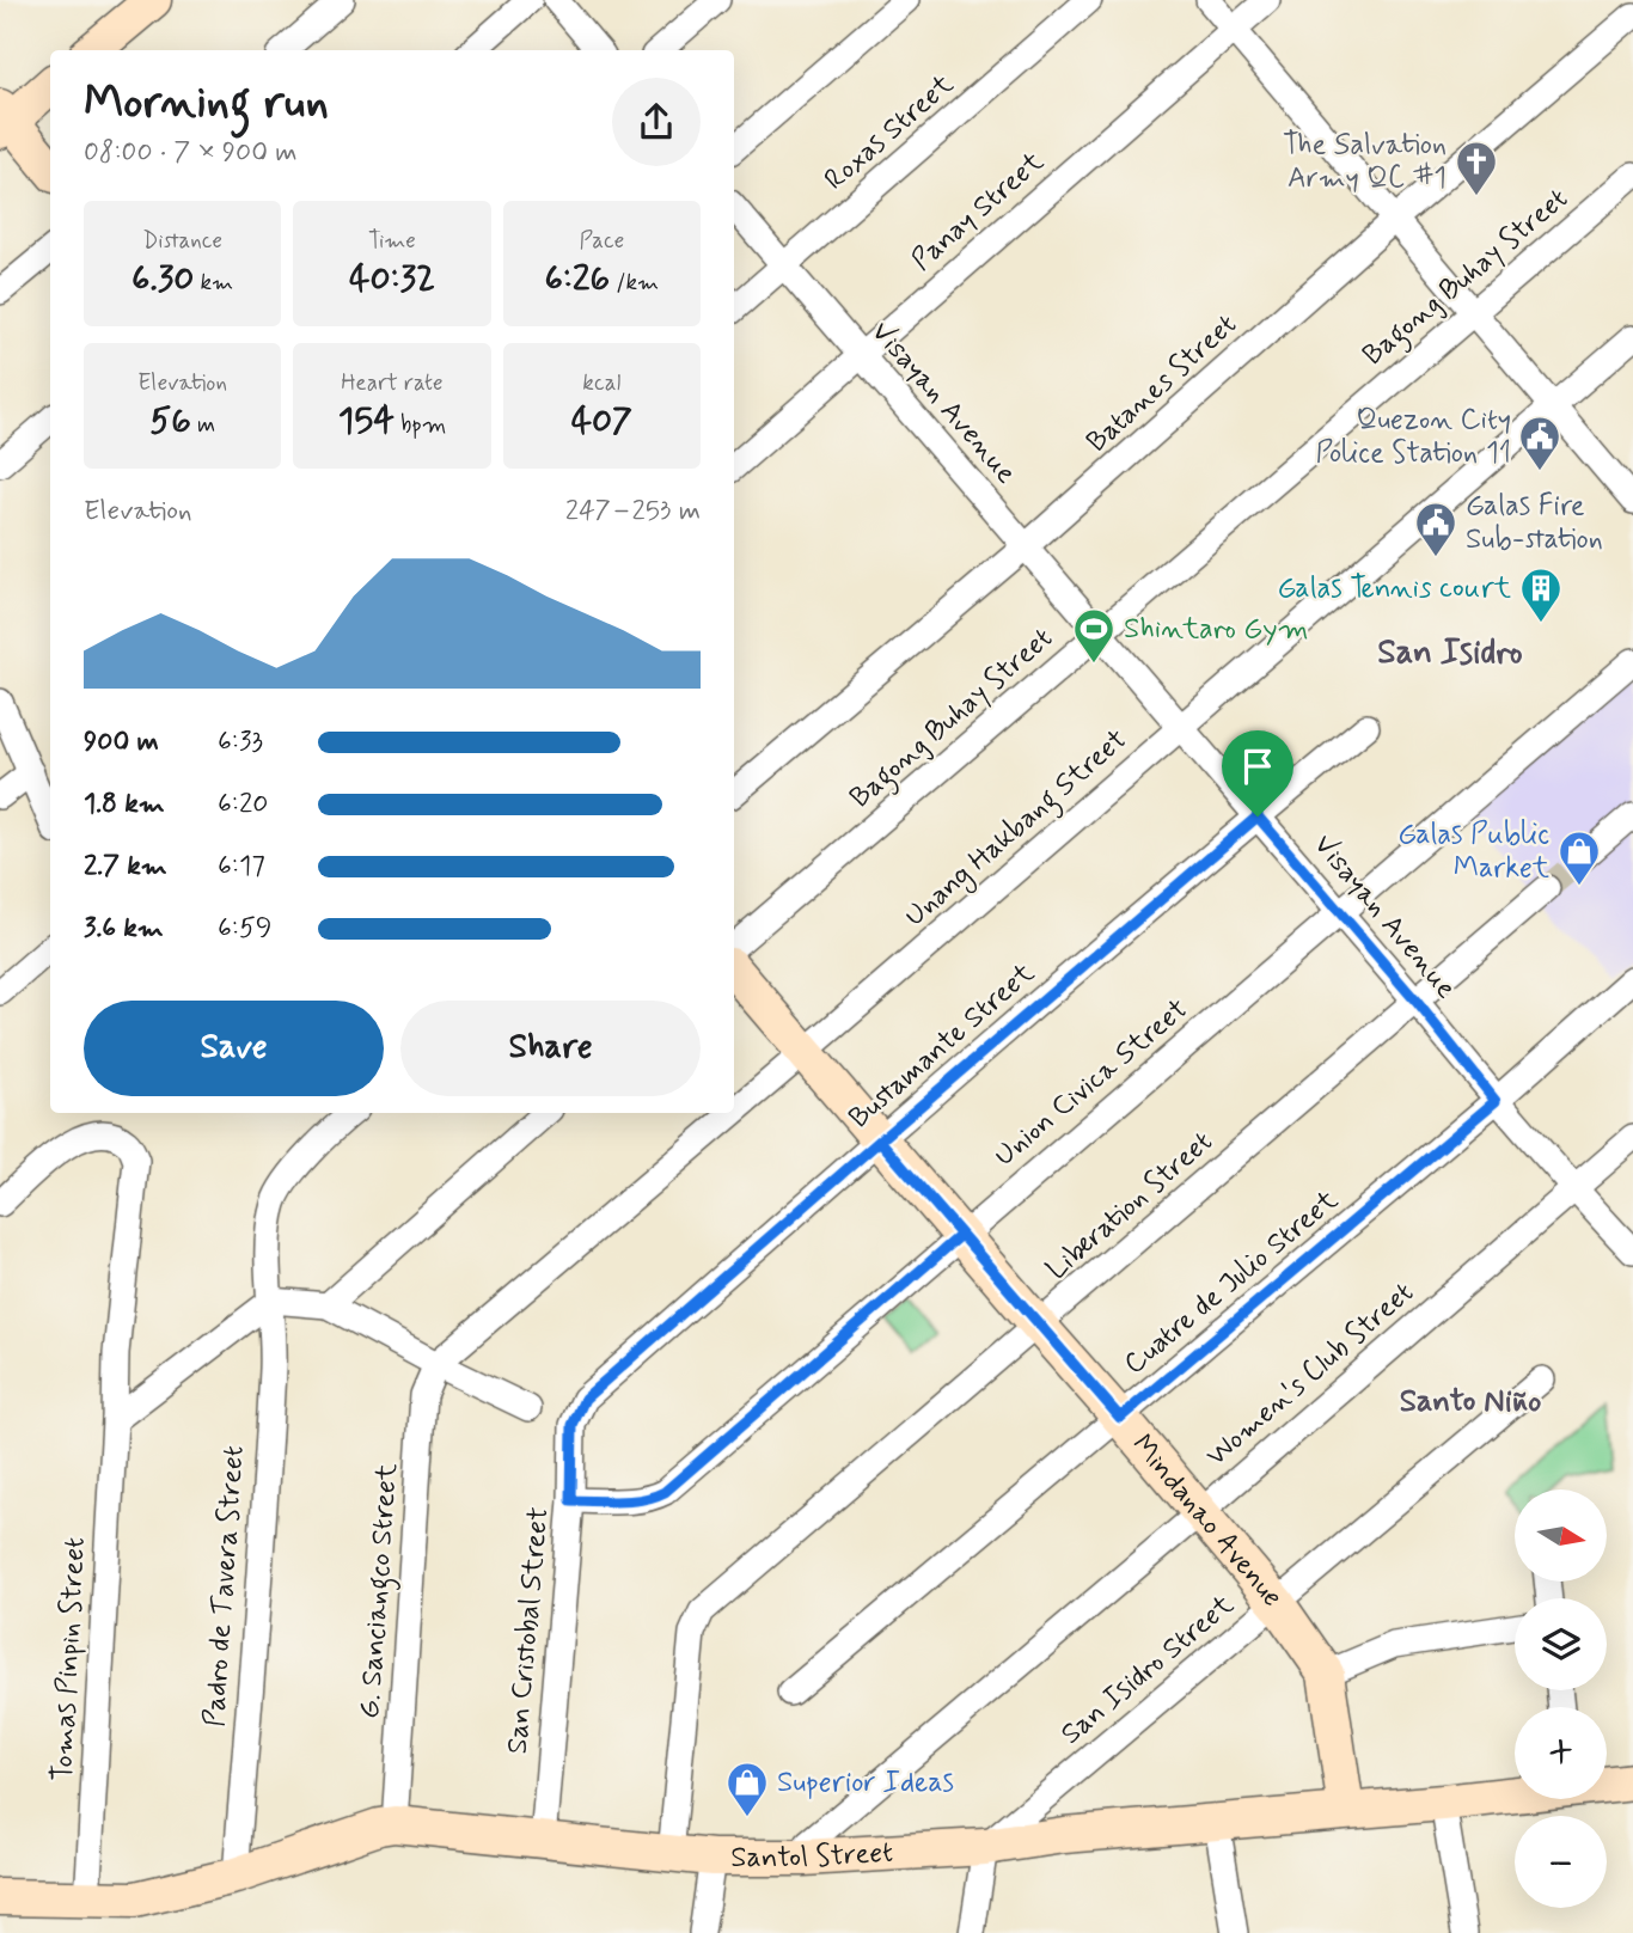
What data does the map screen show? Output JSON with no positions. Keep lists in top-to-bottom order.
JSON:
{
  "streets": {
    "street": [
      "Roxas Street",
      "Panay Street",
      "Bagong Buhay Street",
      "Batanes Street",
      "Visayan Avenue",
      "Unang Hakbang Street",
      "Bustamante Street",
      "Union Civica Street",
      "Liberation Street",
      "Cuatre de Julio Street",
      "Women's Club Street",
      "Mindanao Avenue",
      "Padro de Tavera Street",
      "G. Sanciangco Street",
      "San Cristobal Street",
      "Tomas Pinpin Street",
      "San Isidro Street",
      "Santol Street"
    ]
  },
  "crossings": [
    ["Roxas Street", "Visayan Avenue"],
    ["Panay Street", "Visayan Avenue"],
    ["Bagong Buhay Street", "Visayan Avenue"],
    ["Batanes Street", "Visayan Avenue"],
    ["Visayan Avenue", "Unang Hakbang Street"],
    ["Visayan Avenue", "Bustamante Street"],
    ["Visayan Avenue", "Union Civica Street"],
    ["Visayan Avenue", "Liberation Street"],
    ["Visayan Avenue", "Cuatre de Julio Street"],
    ["Visayan Avenue", "Women's Club Street"],
    ["Unang Hakbang Street", "Mindanao Avenue"],
    ["Unang Hakbang Street", "G. Sanciangco Street"],
    ["Bustamante Street", "Mindanao Avenue"],
    ["Bustamante Street", "San Cristobal Street"],
    ["Union Civica Street", "Mindanao Avenue"],
    ["Union Civica Street", "San Cristobal Street"],
    ["Liberation Street", "Mindanao Avenue"],
    ["Liberation Street", "Santol Street"],
    ["Cuatre de Julio Street", "Mindanao Avenue"],
    ["Women's Club Street", "Mindanao Avenue"],
    ["Women's Club Street", "Santol Street"],
    ["Mindanao Avenue", "San Isidro Street"],
    ["Mindanao Avenue", "Santol Street"],
    ["Padro de Tavera Street", "Santol Street"],
    ["G. Sanciangco Street", "Santol Street"],
    ["San Cristobal Street", "Santol Street"],
    ["Tomas Pinpin Street", "Santol Street"],
    ["San Isidro Street", "Santol Street"]
  ],
  "districts": ["San Isidro", "Santo Niño"],
  "places": {
    "church": ["The Salvation Army QC #1"],
    "public building": ["Quezon City Police Station 11", "Galas Fire Sub-station"],
    "building": ["Galas Tennis court"],
    "sports": ["Shintaro Gym"],
    "shop": ["Galas Public Market", "Superior Ideas"]
  },
  "north": "right",
  "page": {
    "heading": ["Morning run", "08:00 · 7 × 900 m"],
    "stats": [
      ["Distance", "6.30 km"],
      ["Time", "40:32"],
      ["Pace", "6:26 /km"],
      ["Elevation", "56 m"],
      ["Heart rate", "154 bpm"],
      ["kcal", "407"]
    ],
    "chart": ["Elevation", "247–253 m"],
    "list": [
      {
        "name": "900 m",
        "note": "6:33"
      },
      {
        "name": "1.8 km",
        "note": "6:20"
      },
      {
        "name": "2.7 km",
        "note": "6:17"
      },
      {
        "name": "3.6 km",
        "note": "6:59"
      }
    ],
    "buttons": ["Save", "Share"],
    "map_buttons": ["+", "−"]
  }
}
